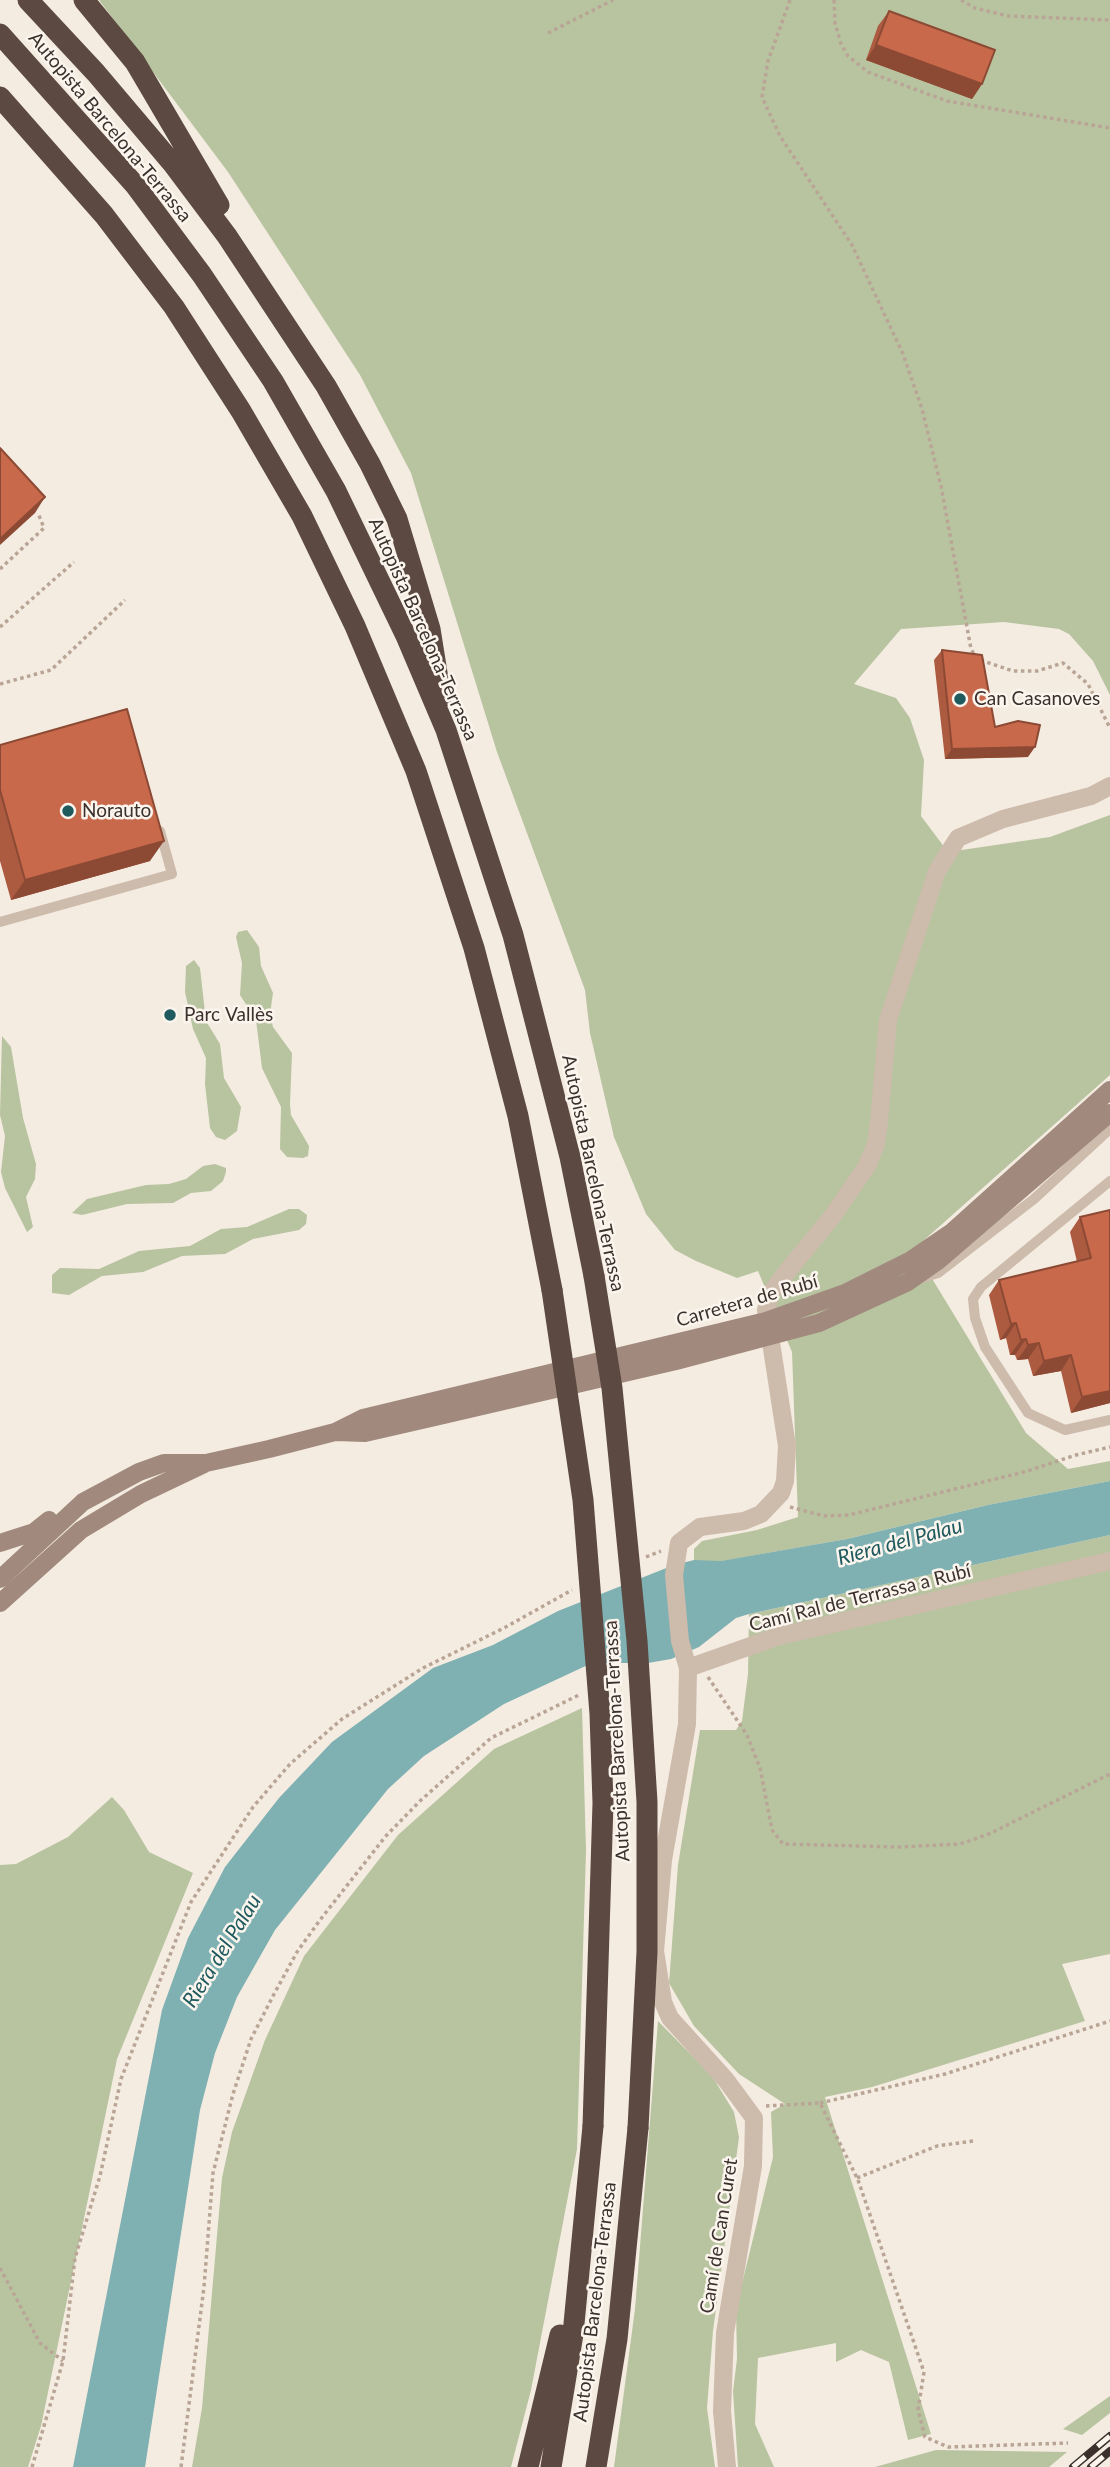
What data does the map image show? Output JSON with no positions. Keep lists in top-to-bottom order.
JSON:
{
  "streets": {
    "highway": ["Autopista Barcelona-Terrassa"],
    "main road": ["Carretera de Rubí"],
    "street": ["Camí Ral de Terrassa a Rubí", "Camí de Can Curet"]
  },
  "crossings": [
    ["Camí Ral de Terrassa a Rubí", "Camí de Can Curet"]
  ],
  "water": ["Riera del Palau"],
  "places": ["Can Casanoves", "Norauto", "Parc Vallès"]
}
